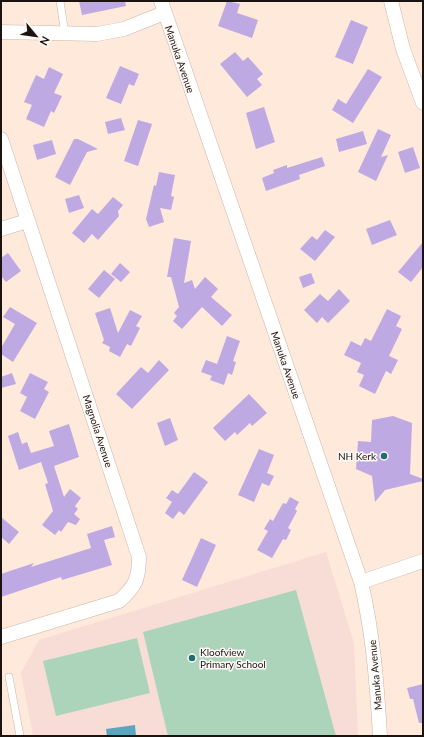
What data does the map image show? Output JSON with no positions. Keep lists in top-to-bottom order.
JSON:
{
  "streets": {
    "street": ["Manuka Avenue", "Magnolia Avenue"]
  },
  "places": ["NH Kerk", "Kloofview Primary School"],
  "north": "bottom right"
}
